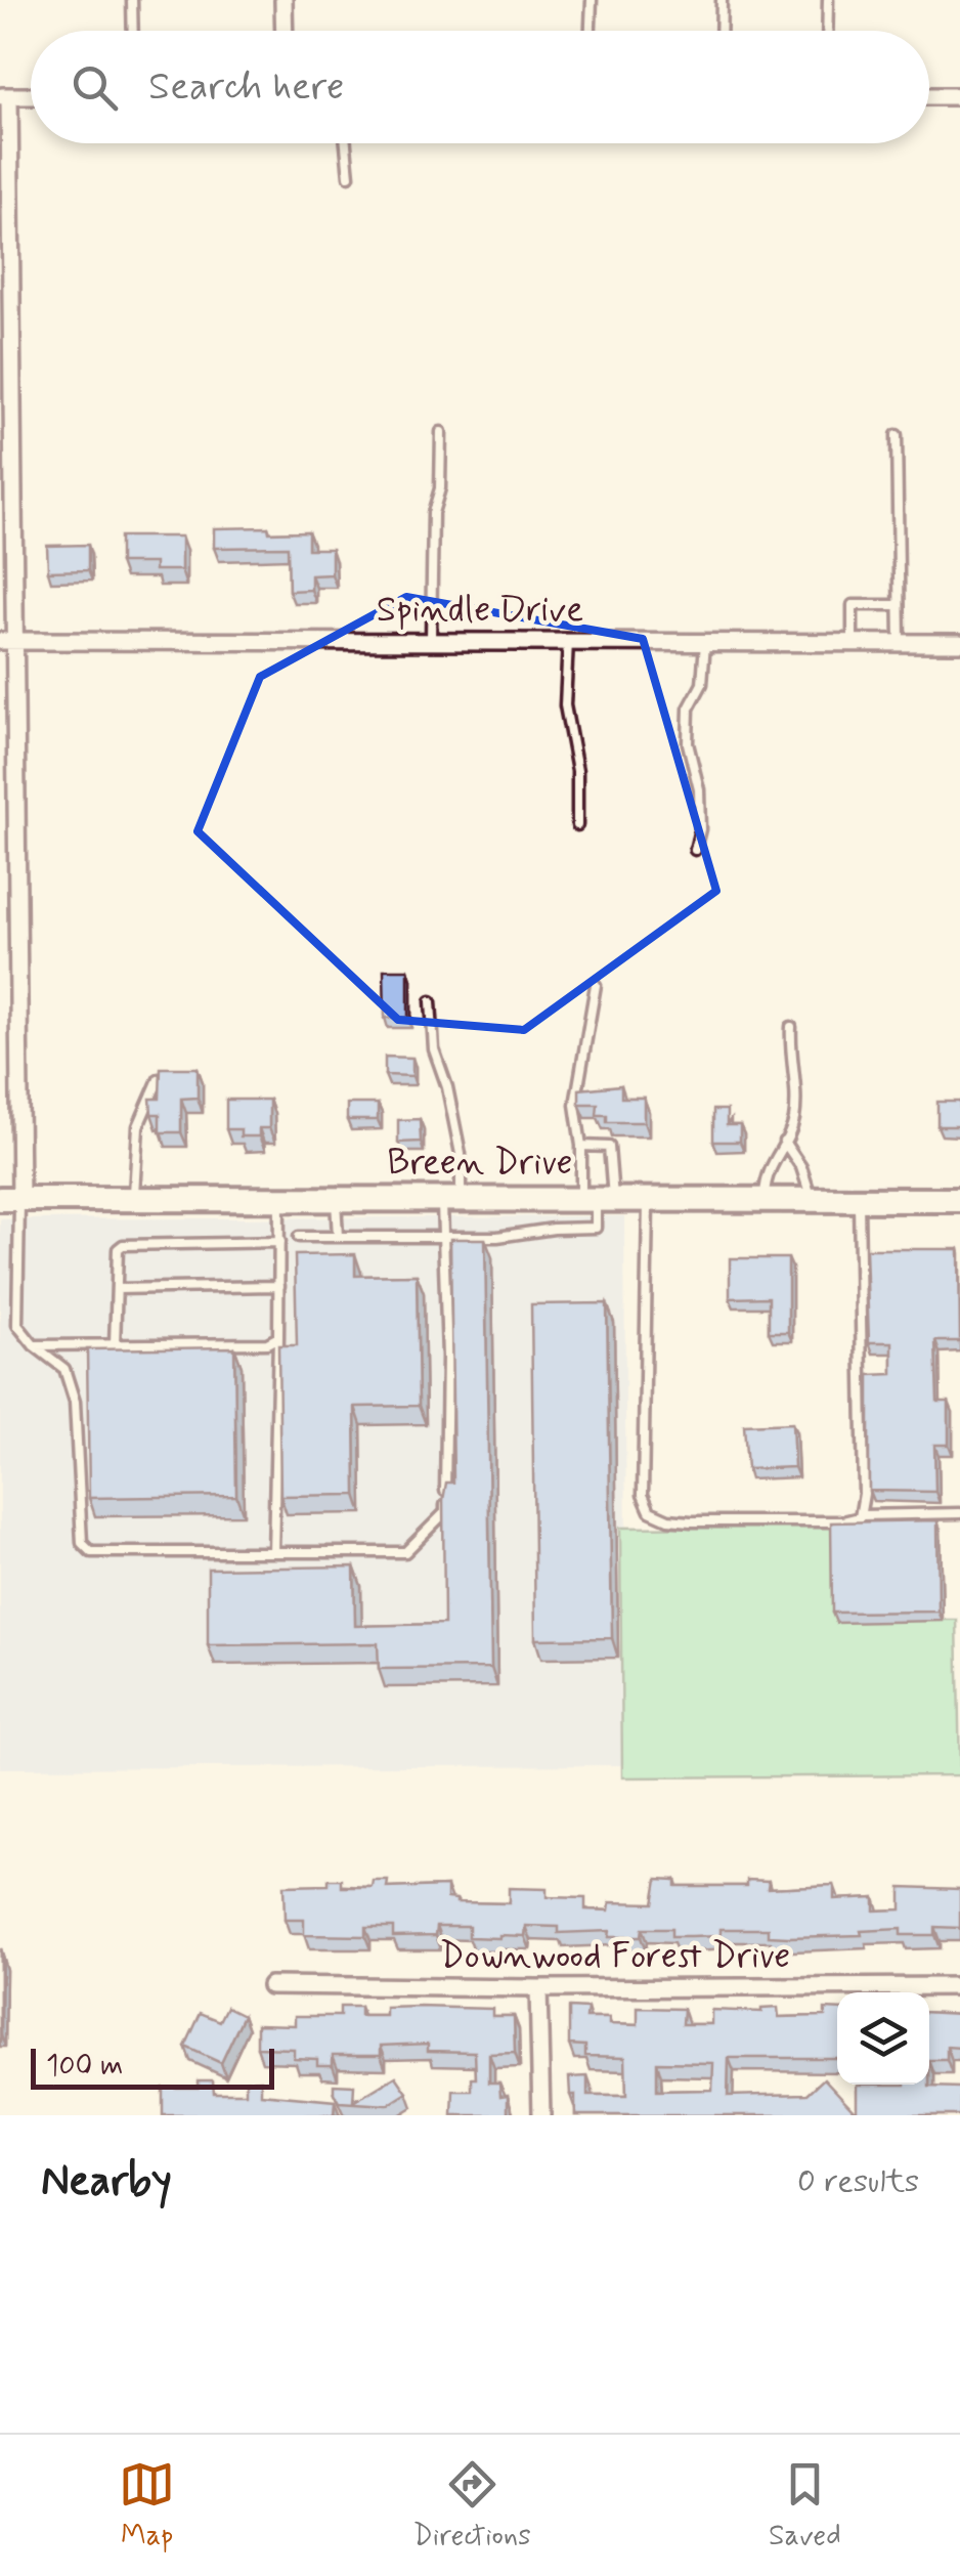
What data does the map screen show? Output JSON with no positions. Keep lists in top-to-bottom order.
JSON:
{
  "streets": {
    "street": ["Spindle Drive", "Breen Drive", "Downwood Forest Drive"]
  },
  "scale_bar": "100 m",
  "page": {
    "search": "Search here",
    "scale": "100 m",
    "heading": ["Nearby", "0 results"],
    "nav": ["Map", "Directions", "Saved"]
  }
}
